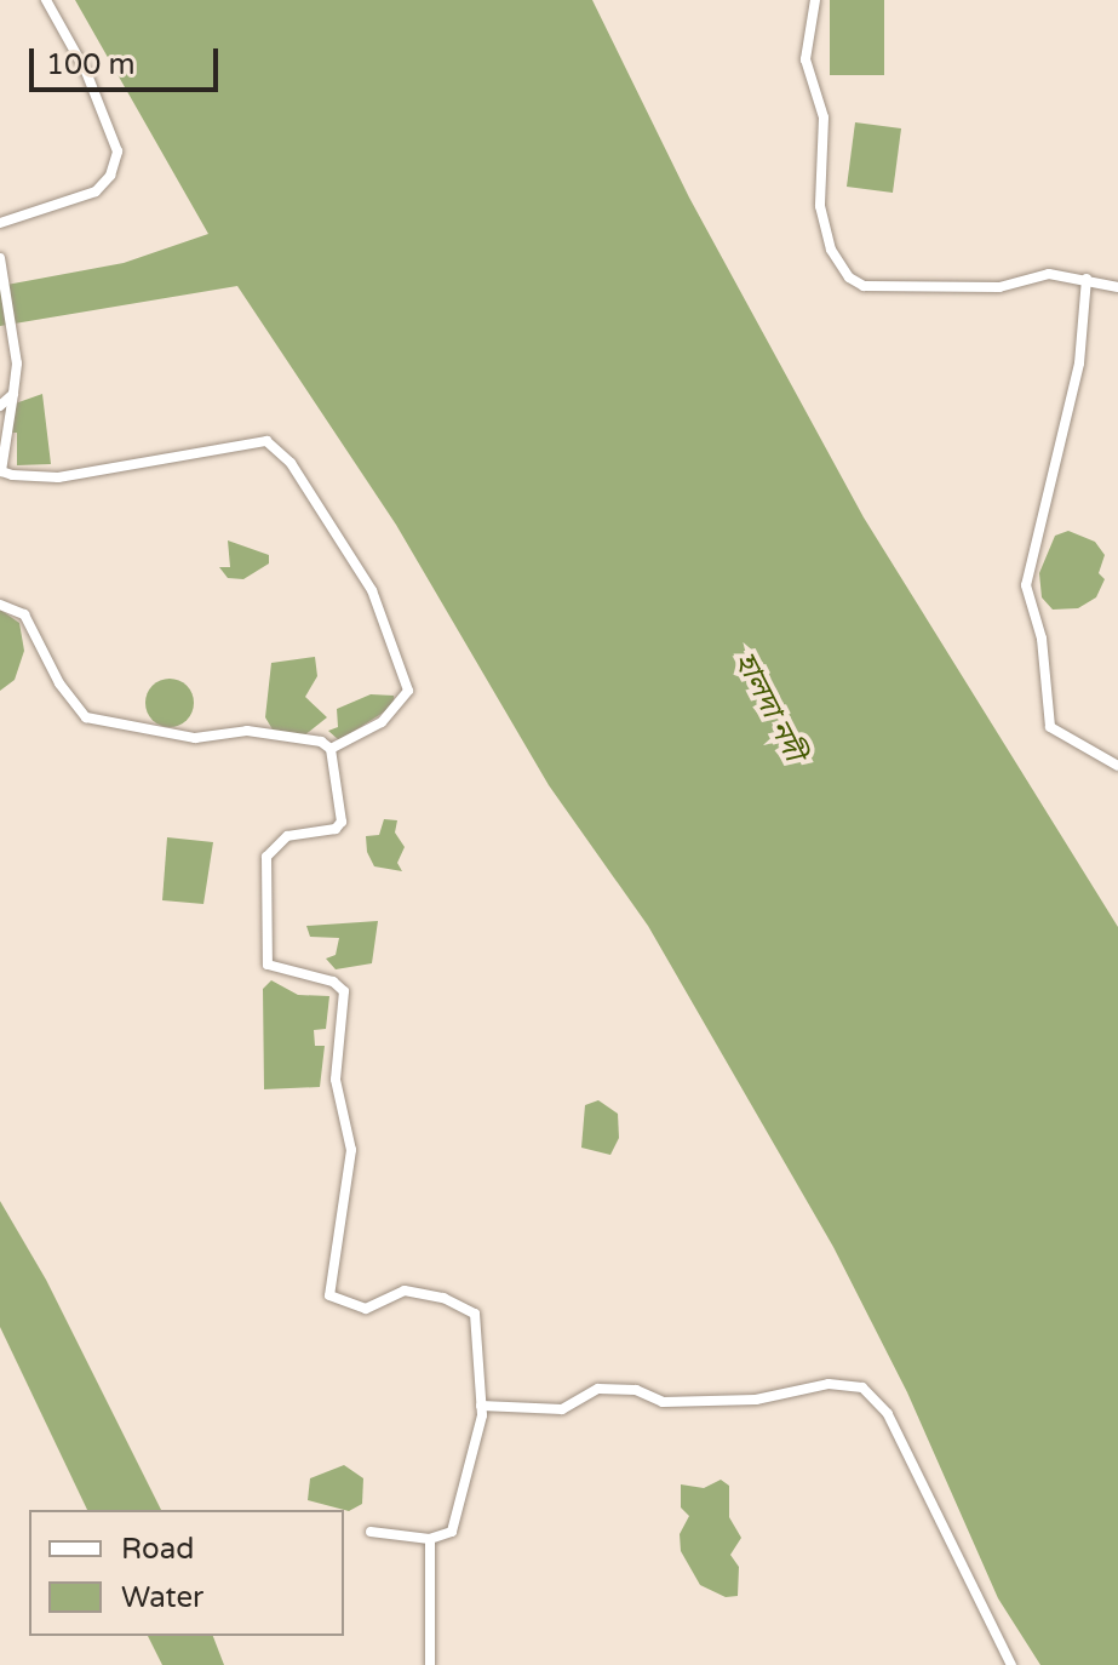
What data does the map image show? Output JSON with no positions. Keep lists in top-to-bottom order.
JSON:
{
  "water": ["হালদা নদী"],
  "legend": ["Road", "Water"],
  "scale_bar": "100 m"
}
